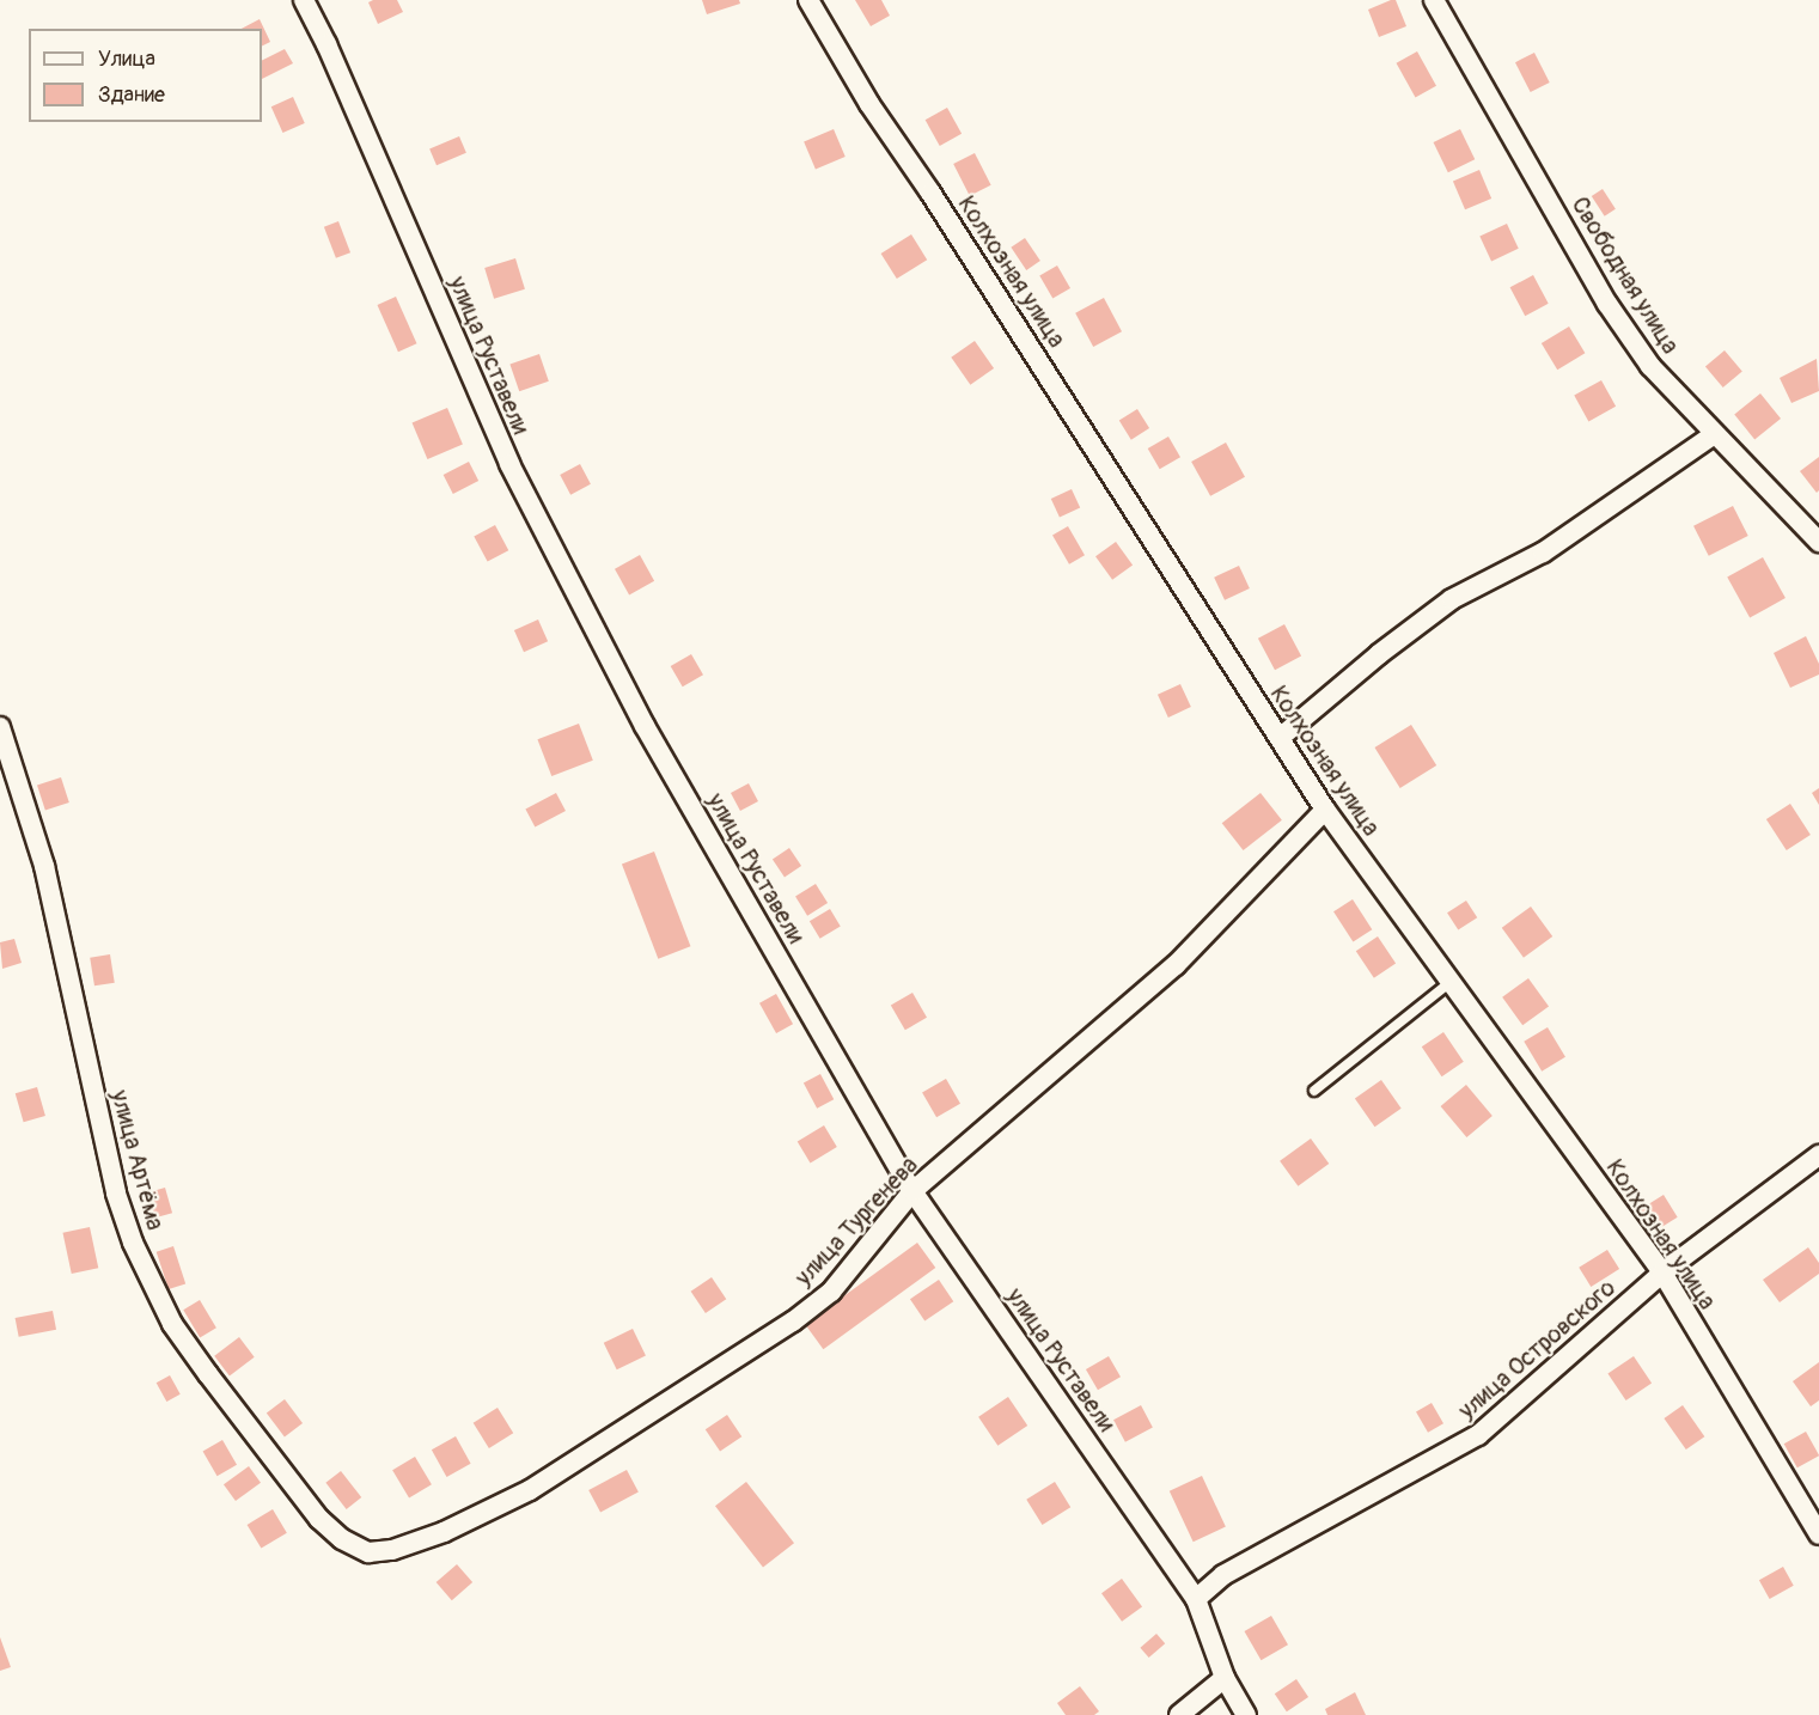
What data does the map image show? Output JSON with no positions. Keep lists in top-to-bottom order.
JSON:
{
  "streets": {
    "street": [
      "Колхозная улица",
      "Свободная улица",
      "улица Руставели",
      "улица Артёма",
      "улица Тургенева",
      "улица Островского"
    ]
  },
  "crossings": [
    ["Колхозная улица", "улица Тургенева"],
    ["Колхозная улица", "улица Островского"],
    ["улица Руставели", "улица Тургенева"],
    ["улица Руставели", "улица Островского"],
    ["улица Артёма", "улица Тургенева"]
  ],
  "legend": ["Улица", "Здание"]
}
